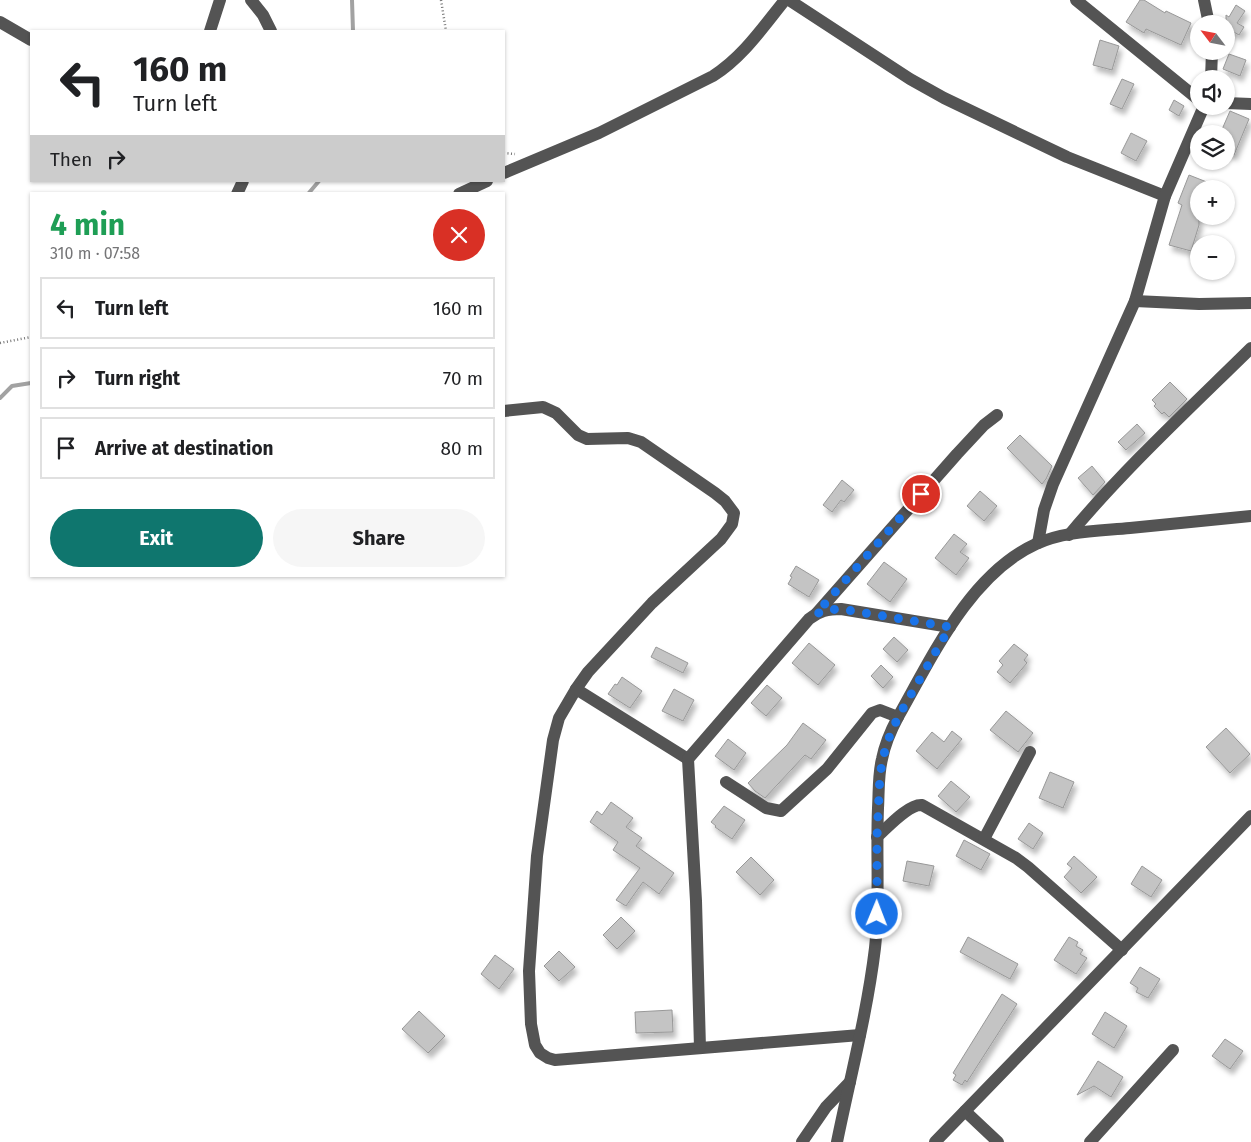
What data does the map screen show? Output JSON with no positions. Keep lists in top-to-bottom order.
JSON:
{
  "north": "top left",
  "page": {
    "map_buttons": ["+", "−"],
    "turn": ["160 m", "Turn left"],
    "then": "Then",
    "heading": ["4 min", "310 m · 07:58"],
    "list": [
      {
        "name": "Turn left",
        "value": "160 m"
      },
      {
        "name": "Turn right",
        "value": "70 m"
      },
      {
        "name": "Arrive at destination",
        "value": "80 m"
      }
    ],
    "buttons": ["Exit", "Share"]
  }
}
